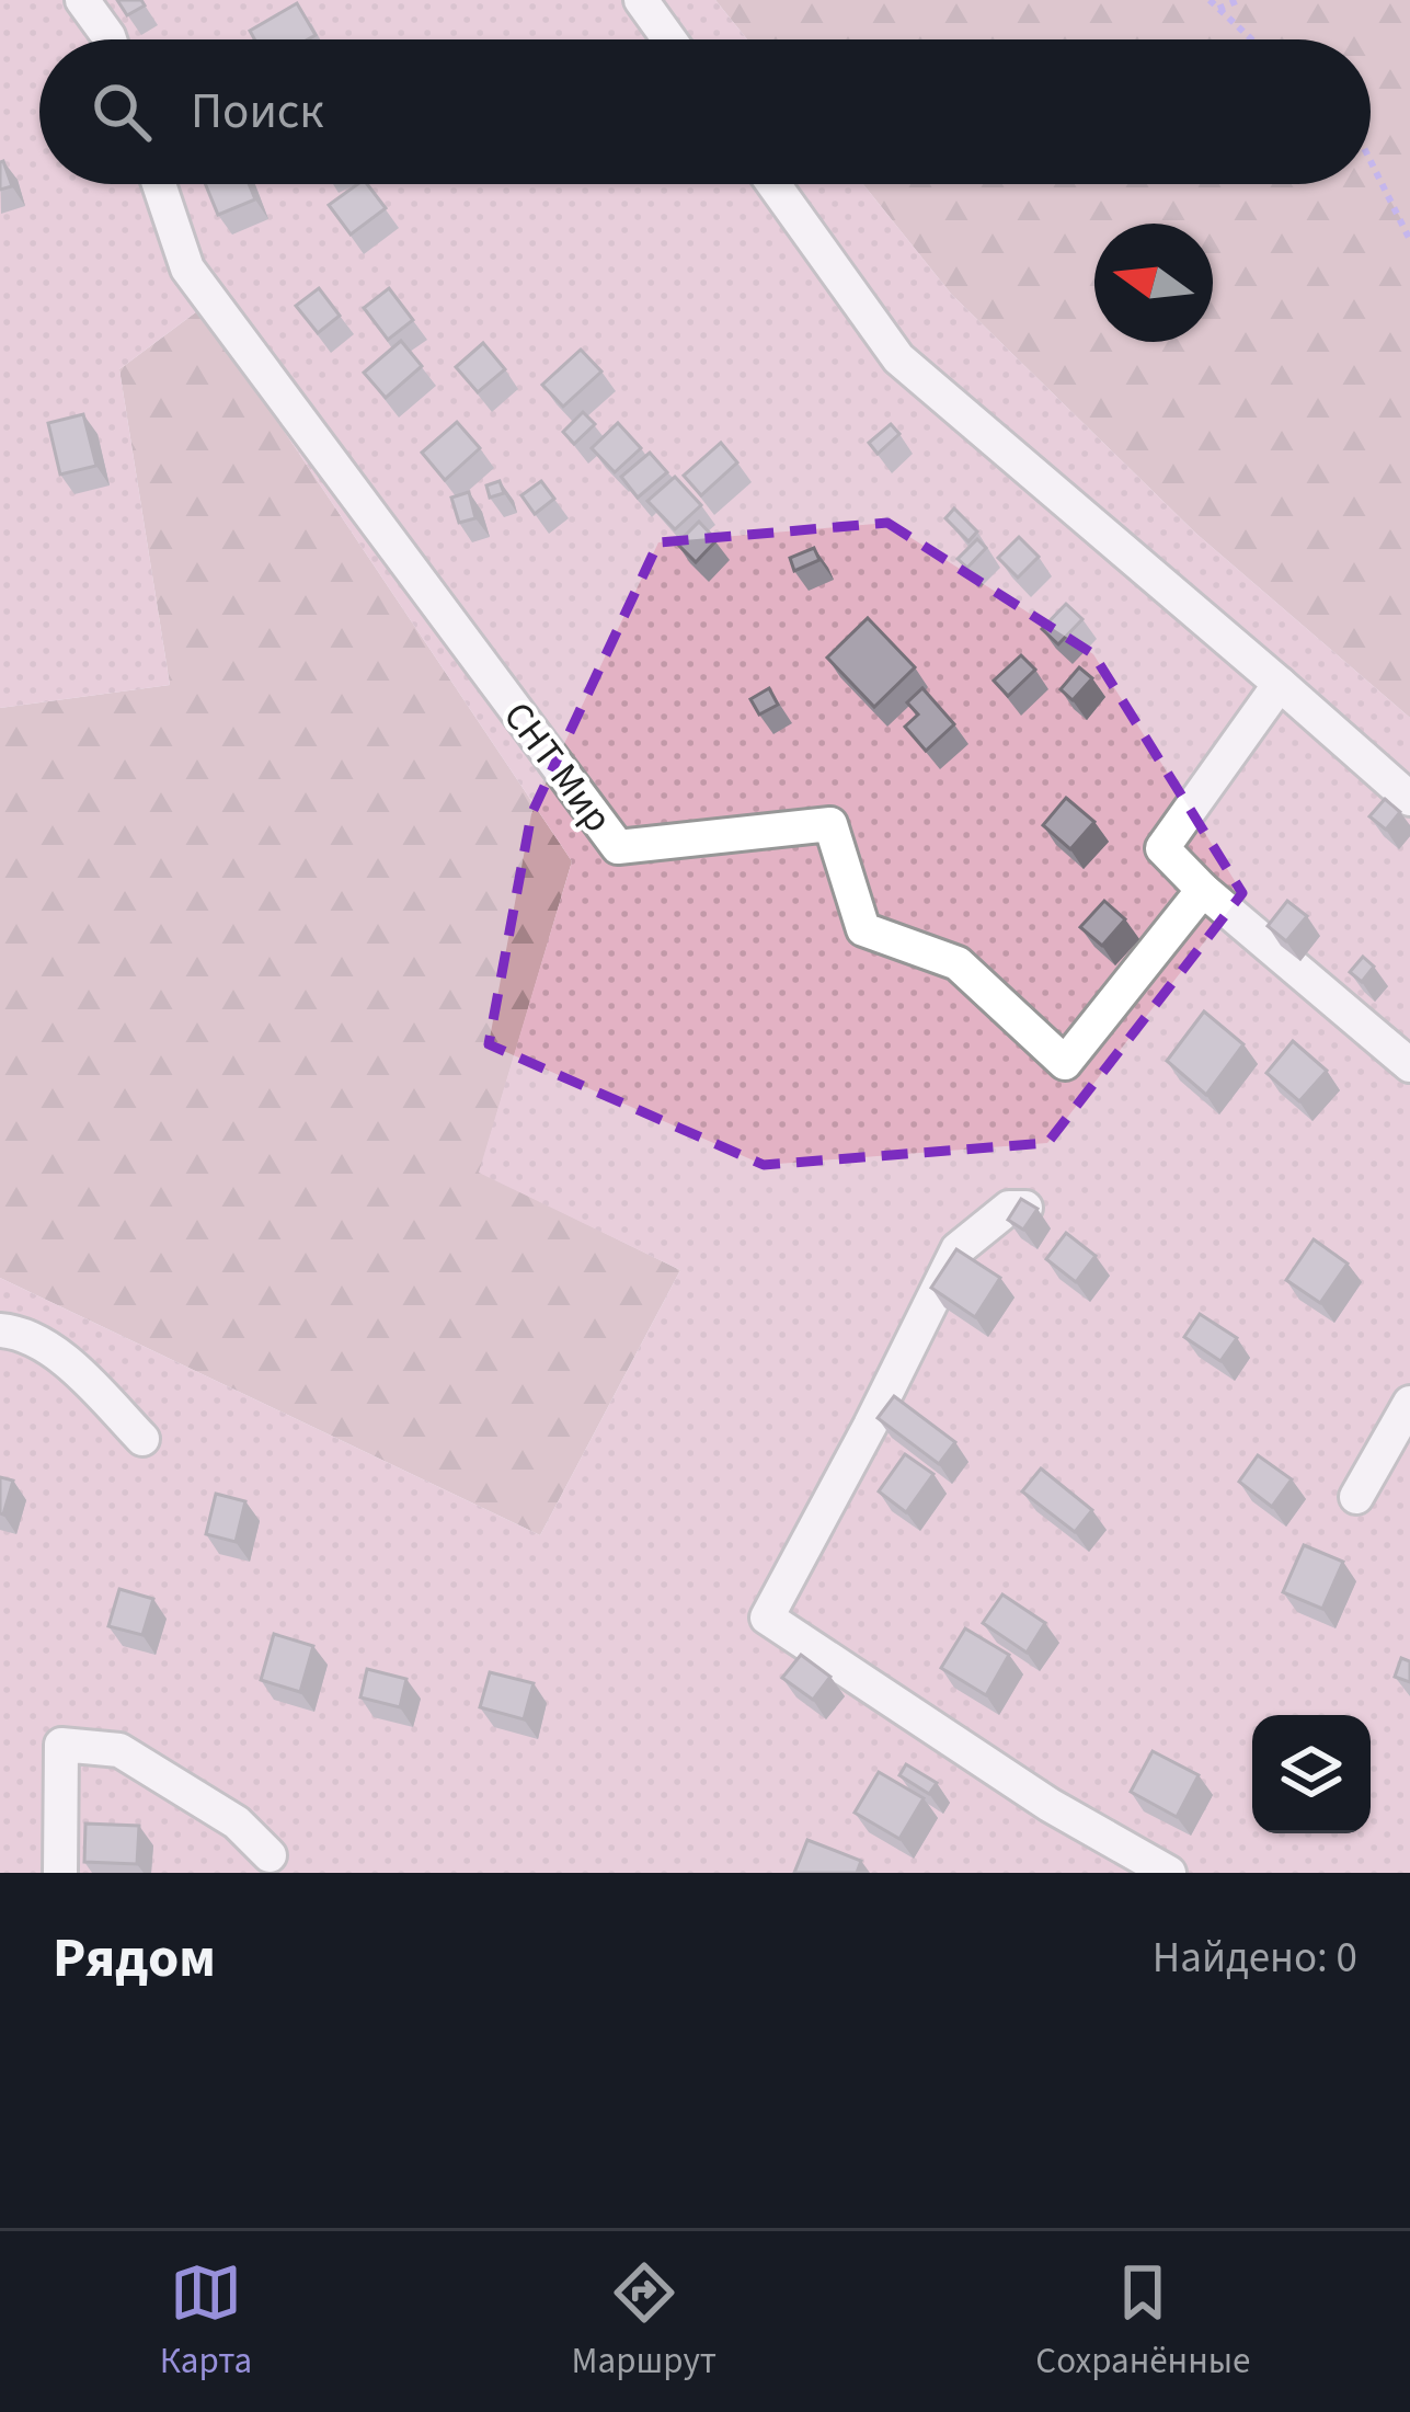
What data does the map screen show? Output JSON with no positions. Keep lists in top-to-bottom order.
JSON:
{
  "streets": {
    "street": ["СНТ Мир"]
  },
  "north": "left",
  "page": {
    "search": "Поиск",
    "heading": ["Рядом", "Найдено: 0"],
    "nav": ["Карта", "Маршрут", "Сохранённые"]
  }
}
